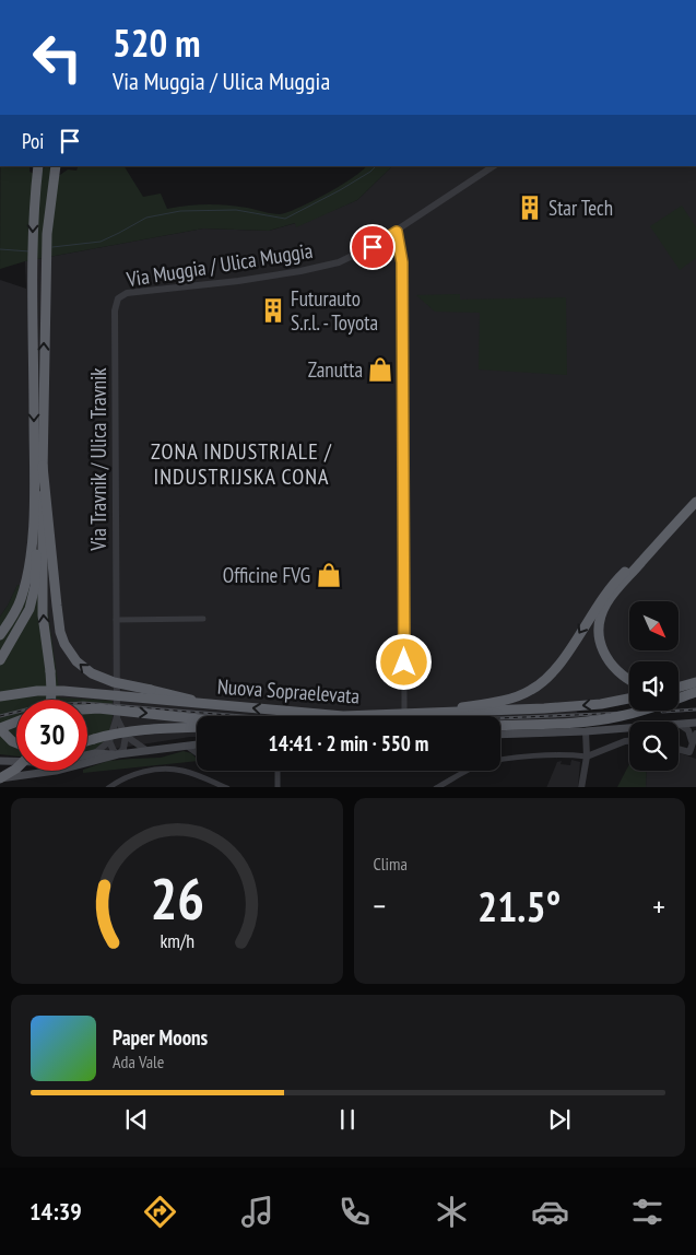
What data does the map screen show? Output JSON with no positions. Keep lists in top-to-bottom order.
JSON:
{
  "streets": {
    "highway": ["Nuova Sopraelevata"],
    "street": ["Via Muggia / Ulica Muggia", "Via Travnik / Ulica Travnik"]
  },
  "crossings": [
    ["Via Muggia / Ulica Muggia", "Via Travnik / Ulica Travnik"]
  ],
  "districts": ["ZONA INDUSTRIALE / INDUSTRIJSKA CONA"],
  "places": {
    "building": ["Star Tech", "Futurauto S.r.l. - Toyota"],
    "shop": ["Zanutta", "Officine FVG"]
  },
  "north": "bottom right",
  "page": {
    "turn": ["520 m", "Via Muggia / Ulica Muggia"],
    "then": "Poi",
    "limit": "30",
    "trip": "14:41 · 2 min · 550 m",
    "tile": "Clima",
    "heat": ["−", "21.5°", "+"],
    "song": ["Paper Moons", "Ada Vale"],
    "tabs": "14:39",
    "gauge": ["26", "km/h"]
  }
}
